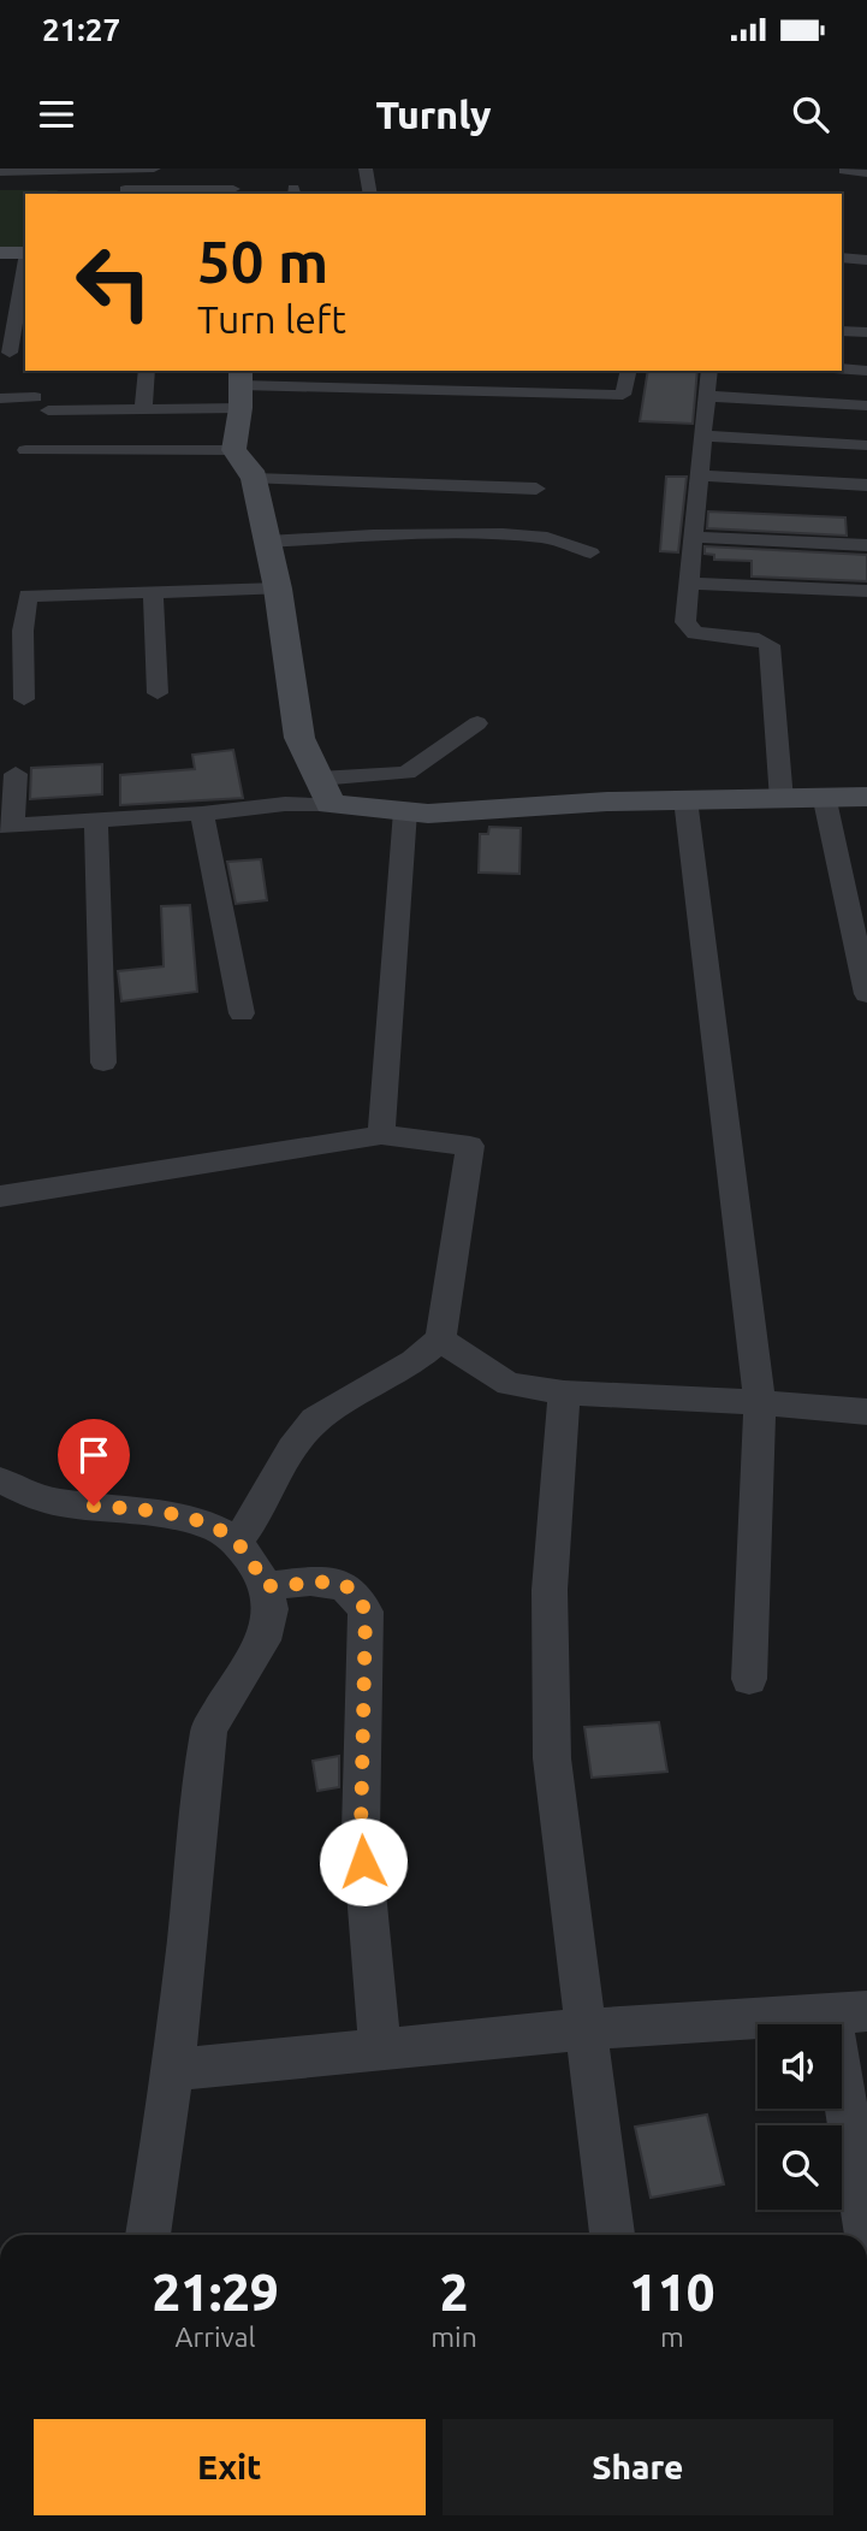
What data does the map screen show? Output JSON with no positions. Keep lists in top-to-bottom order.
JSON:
{
  "page": {
    "status": "21:27",
    "header": "Turnly",
    "turn": ["50 m", "Turn left"],
    "eta": [
      "21:29",
      "Arrival",
      "2",
      "min",
      "110",
      "m"
    ],
    "buttons": ["Exit", "Share"]
  }
}
